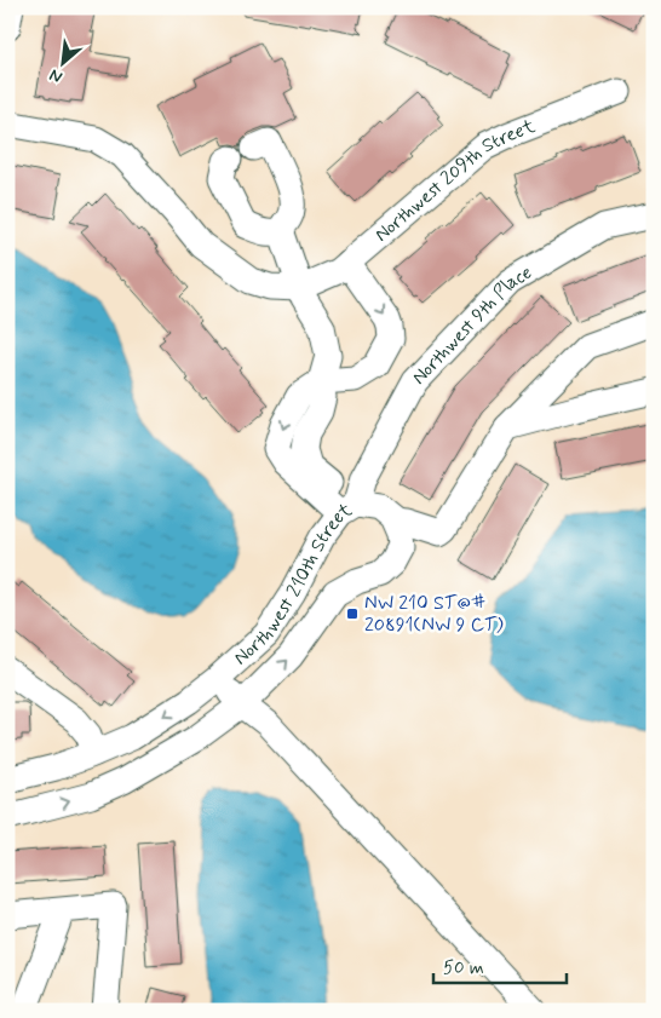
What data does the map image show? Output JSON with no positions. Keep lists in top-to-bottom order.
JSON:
{
  "streets": {
    "street": ["Northwest 209th Street", "Northwest 9th Place", "Northwest 210th Street"]
  },
  "crossings": [
    ["Northwest 9th Place", "Northwest 210th Street"]
  ],
  "places": {
    "transit": ["NW 210 ST@# 20891(NW 9 CT)"]
  },
  "scale_bar": "50 m",
  "north": "bottom left"
}
